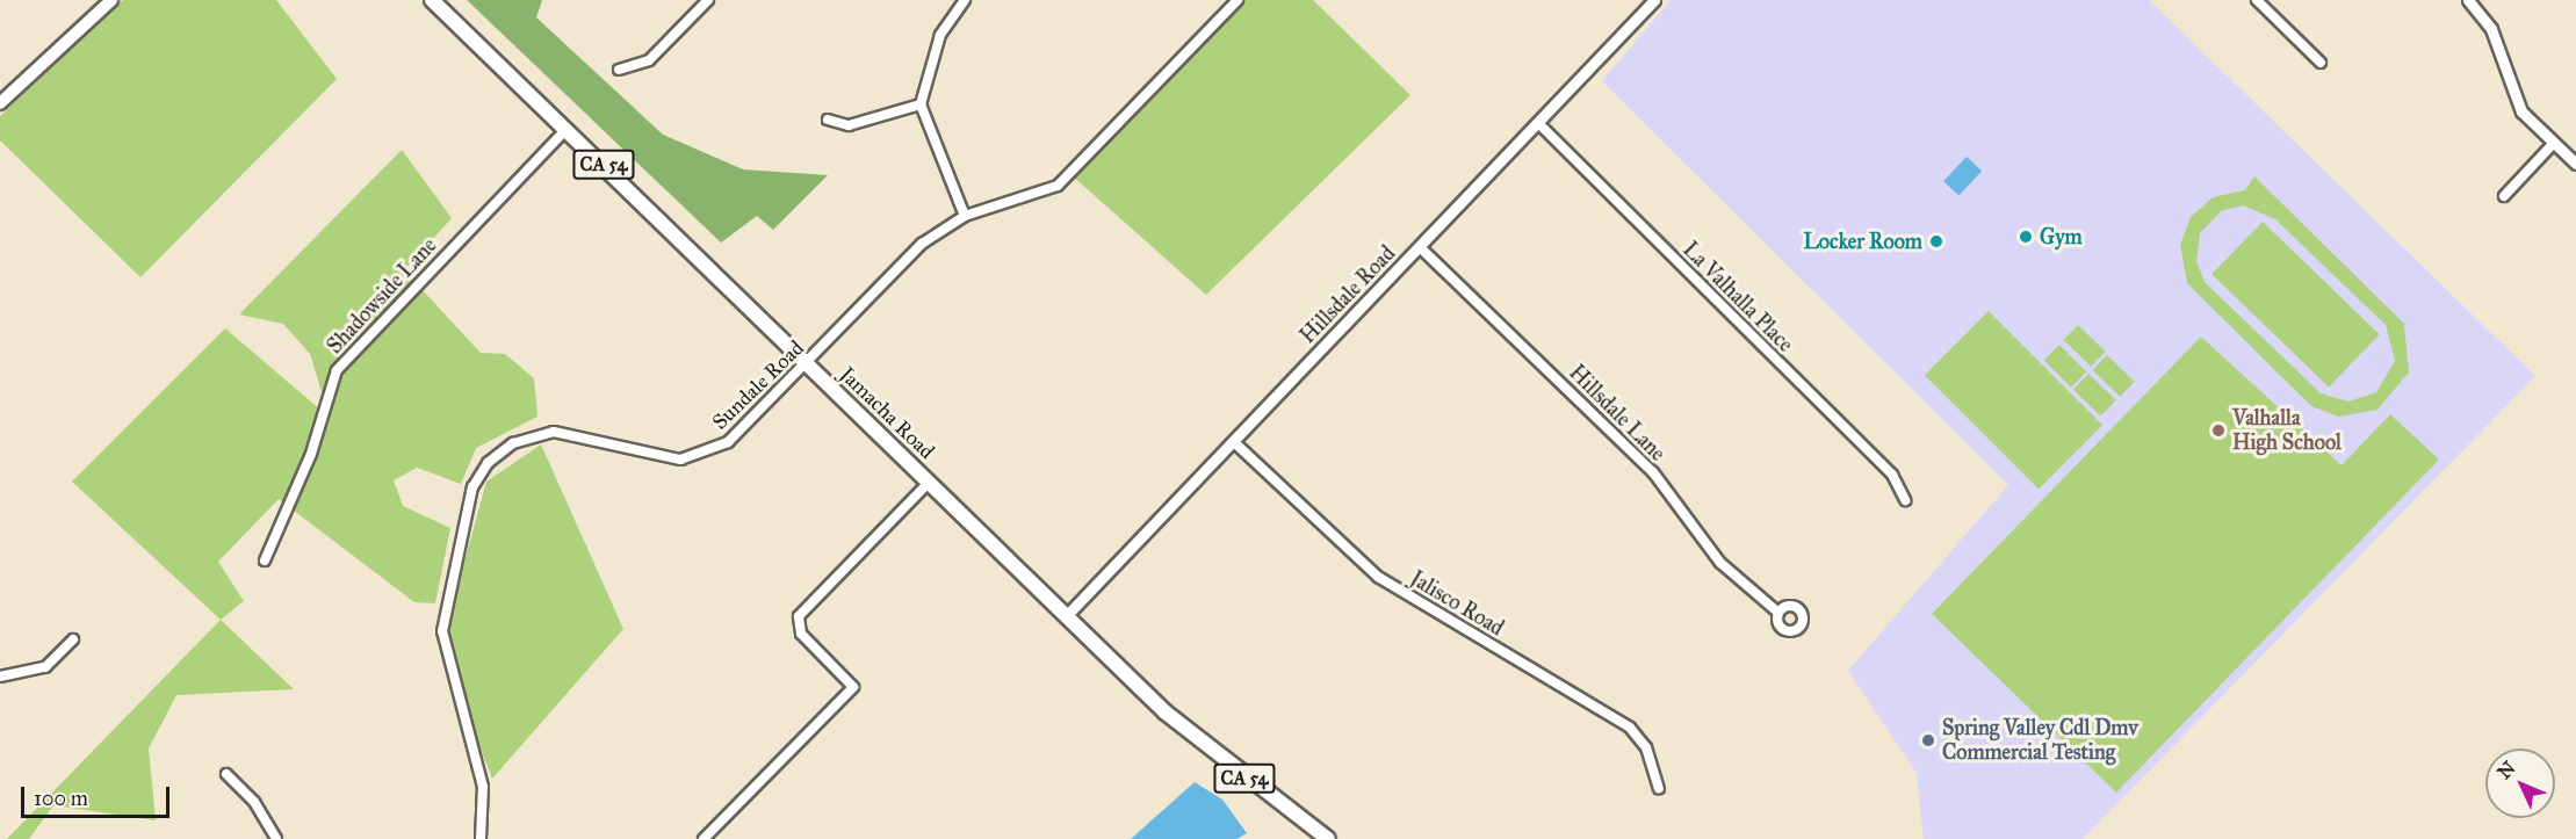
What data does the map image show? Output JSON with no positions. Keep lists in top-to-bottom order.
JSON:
{
  "streets": {
    "main road": ["CA 54", "Jamacha Road"],
    "street": [
      "Hillsdale Road",
      "Shadowside Lane",
      "La Valhalla Place",
      "Sundale Road",
      "Hillsdale Lane",
      "Jalisco Road"
    ]
  },
  "crossings": [
    ["Hillsdale Road", "La Valhalla Place"],
    ["Hillsdale Road", "Jamacha Road"],
    ["Hillsdale Road", "Hillsdale Lane"],
    ["Hillsdale Road", "Jalisco Road"],
    ["Shadowside Lane", "Jamacha Road"],
    ["Sundale Road", "Jamacha Road"]
  ],
  "places": [
    "Gym",
    "Locker Room",
    "Valhalla High School",
    "Spring Valley Cdl Dmv Commercial Testing"
  ],
  "scale_bar": "100 m",
  "north": "top left"
}
